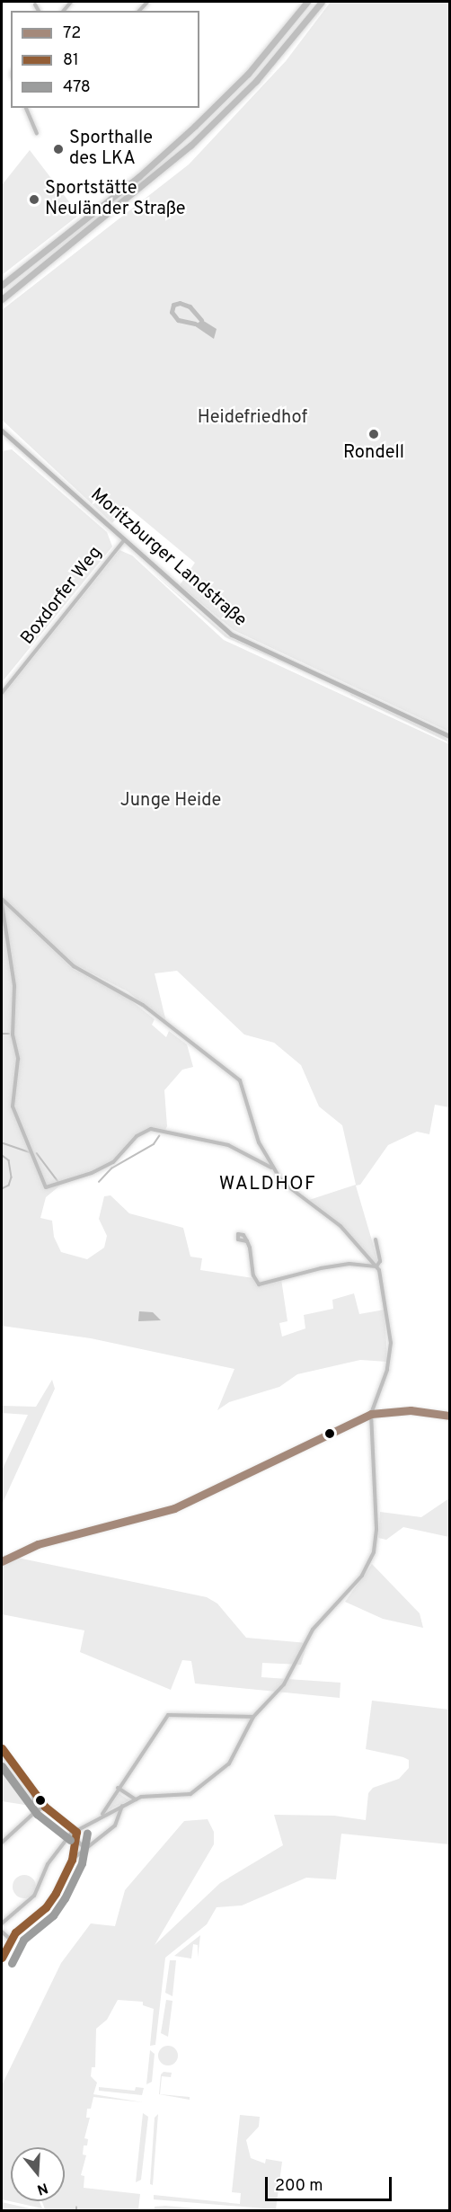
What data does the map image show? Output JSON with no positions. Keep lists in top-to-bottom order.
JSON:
{
  "streets": {
    "main road": ["Moritzburger Landstraße"],
    "street": ["Boxdorfer Weg"]
  },
  "crossings": [
    ["Moritzburger Landstraße", "Boxdorfer Weg"]
  ],
  "districts": ["WALDHOF"],
  "parks": ["Heidefriedhof", "Junge Heide"],
  "places": ["Sporthalle des LKA", "Sportstätte Neuländer Straße", "Rondell"],
  "lines": ["transit line 72", "transit line 81", "transit line 478"],
  "legend": ["72", "81", "478"],
  "scale_bar": "200 m",
  "north": "bottom"
}
